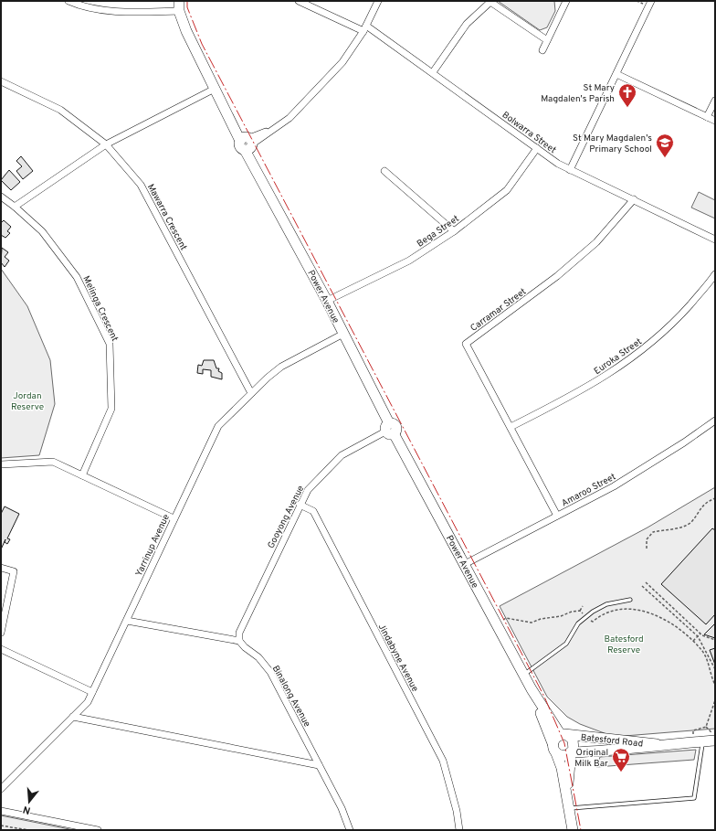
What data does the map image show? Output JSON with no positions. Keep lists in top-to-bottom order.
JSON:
{
  "streets": {
    "street": [
      "Bolwarra Street",
      "Mawarra Crescent",
      "Bega Street",
      "Power Avenue",
      "Melinga Crescent",
      "Carramar Street",
      "Euroka Street",
      "Amaroo Street",
      "Gooyong Avenue",
      "Yarrinup Avenue",
      "Jindabyne Avenue",
      "Binalong Avenue",
      "Batesford Road"
    ]
  },
  "crossings": [
    ["Bolwarra Street", "Bega Street"],
    ["Bolwarra Street", "Carramar Street"],
    ["Mawarra Crescent", "Yarrinup Avenue"],
    ["Bega Street", "Power Avenue"],
    ["Power Avenue", "Amaroo Street"],
    ["Power Avenue", "Gooyong Avenue"],
    ["Power Avenue", "Yarrinup Avenue"],
    ["Power Avenue", "Batesford Road"],
    ["Carramar Street", "Euroka Street"],
    ["Carramar Street", "Amaroo Street"],
    ["Gooyong Avenue", "Jindabyne Avenue"],
    ["Gooyong Avenue", "Binalong Avenue"]
  ],
  "parks": ["Jordan Reserve", "Batesford Reserve"],
  "places": {
    "church": ["St Mary Magdalen's Parish"],
    "school or university": ["St Mary Magdalen's Primary School"],
    "supermarket": ["Original Milk Bar"]
  },
  "north": "bottom"
}
